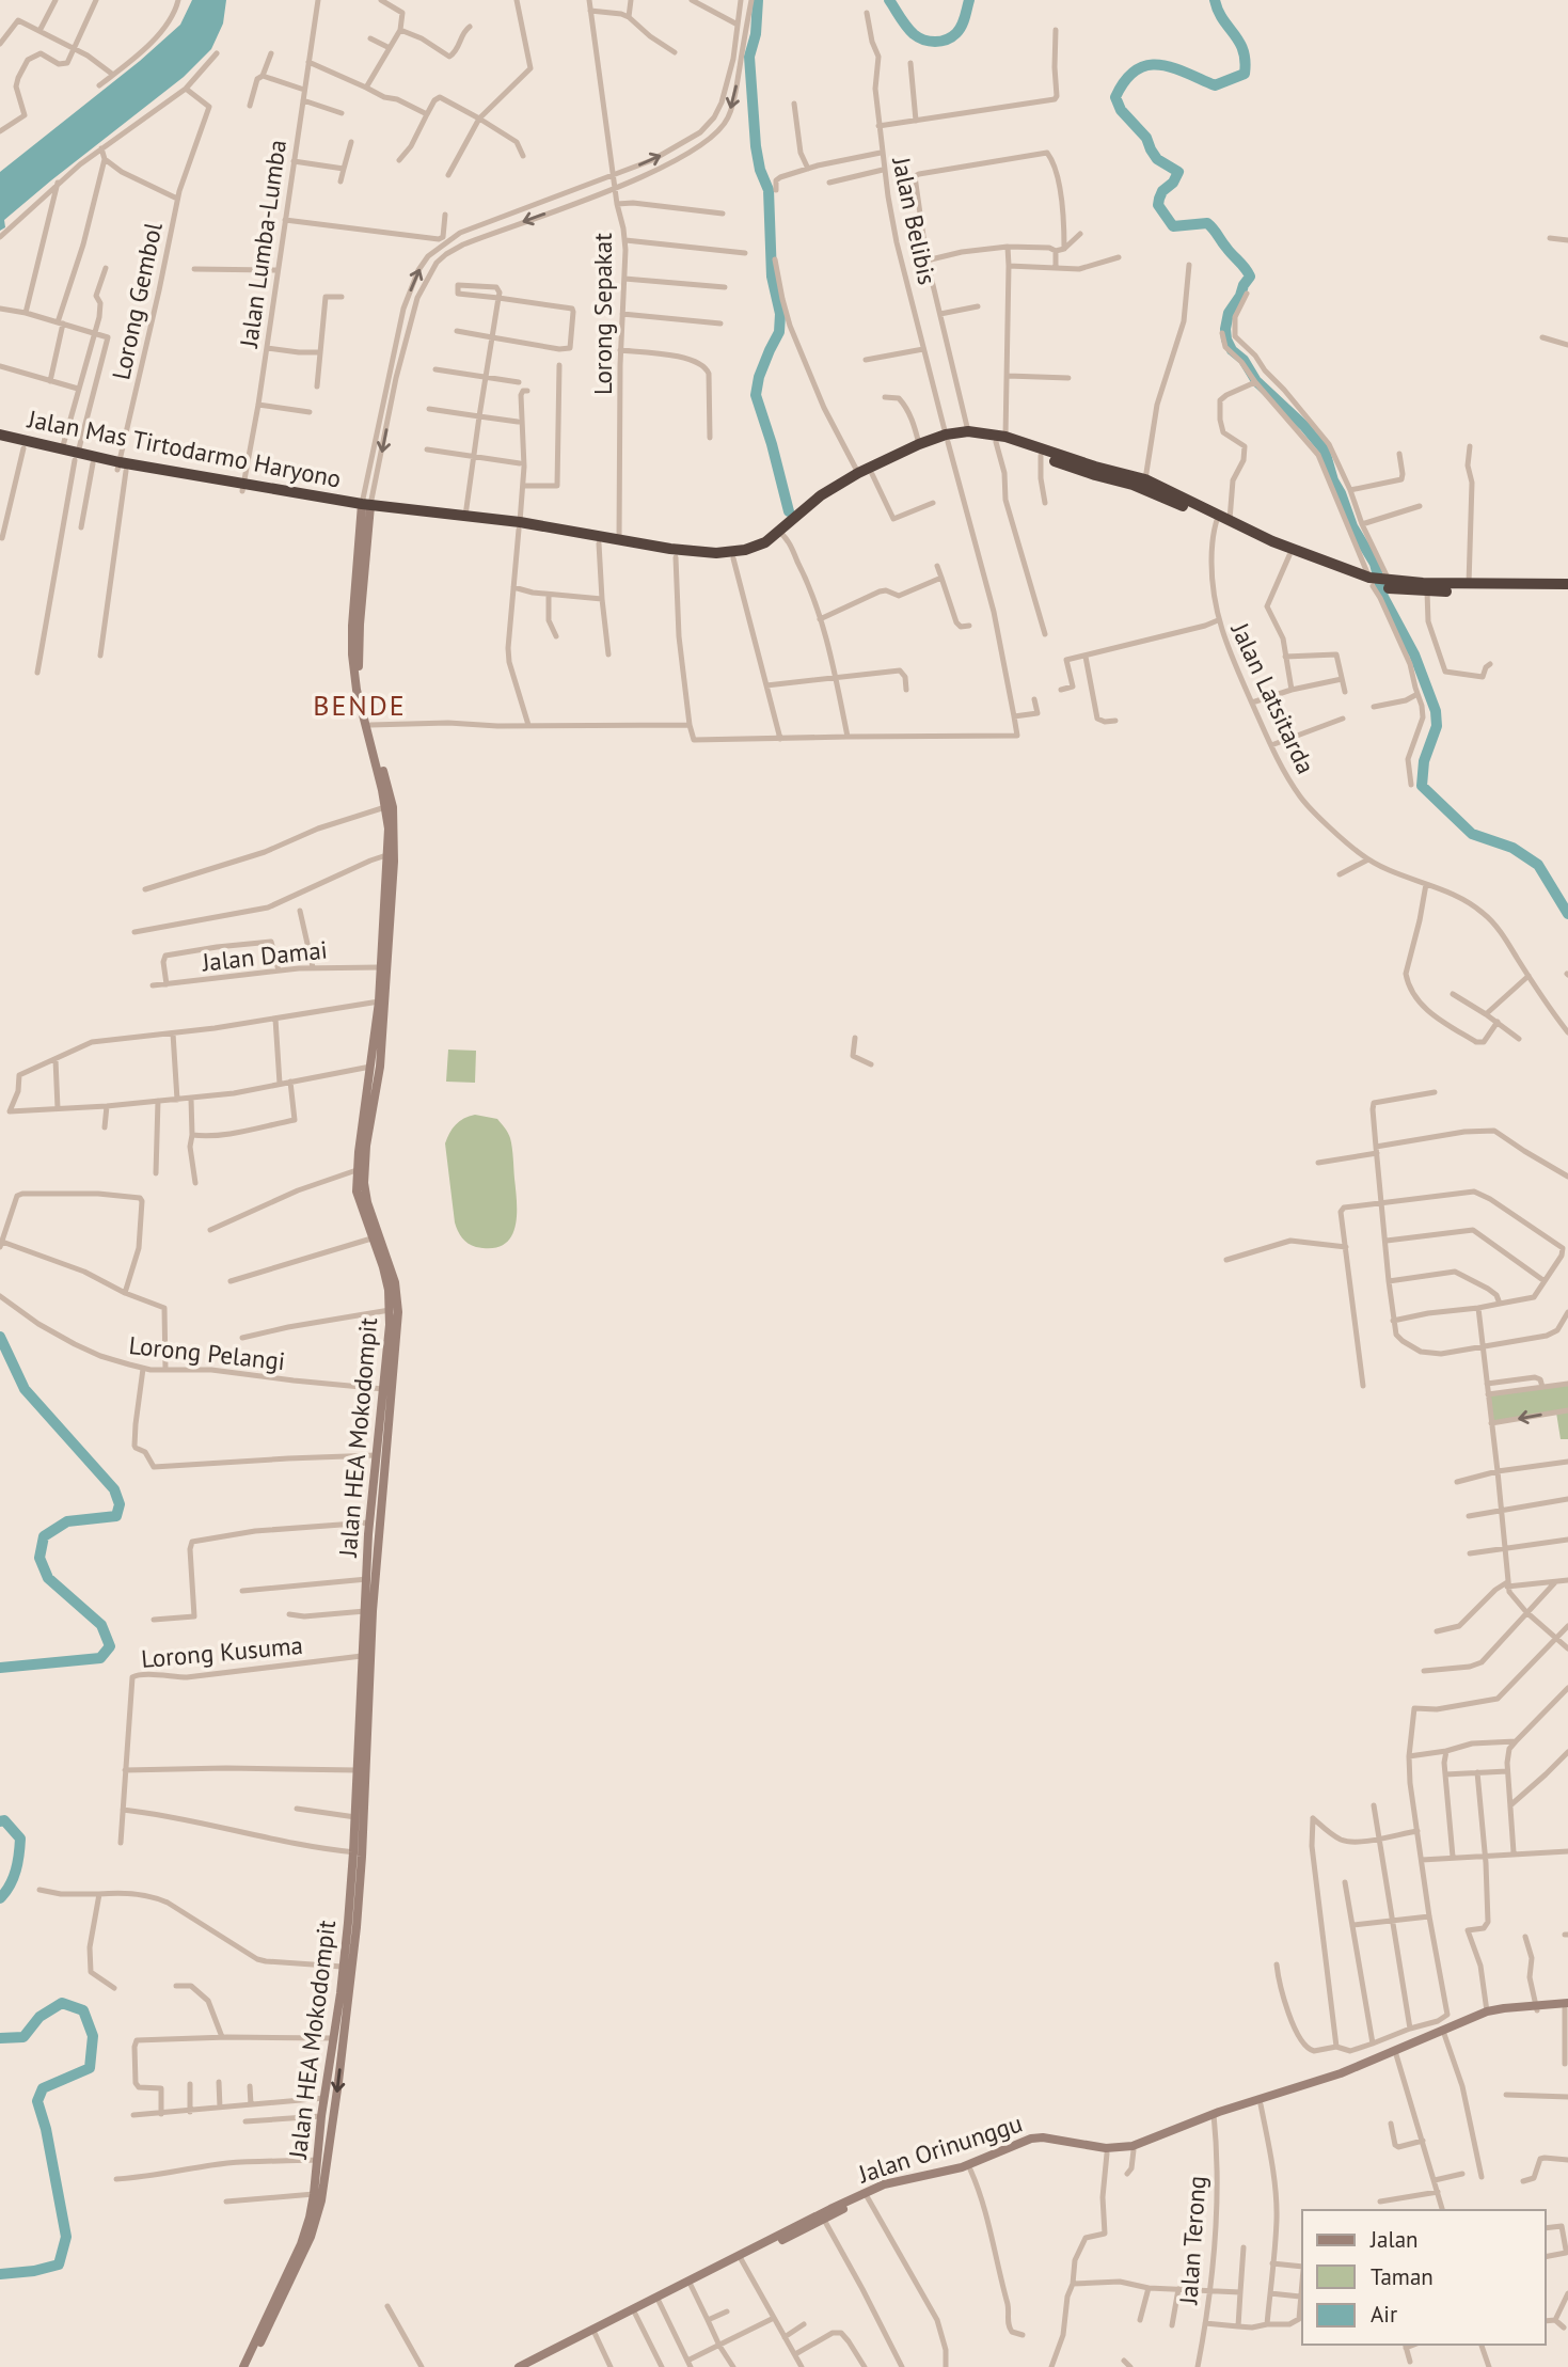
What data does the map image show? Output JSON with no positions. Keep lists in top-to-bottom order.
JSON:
{
  "streets": {
    "highway": ["Jalan Mas Tirtodarmo Haryono"],
    "street": [
      "Jalan Belibis",
      "Jalan Lumba-Lumba",
      "Lorong Gembol",
      "Lorong Sepakat",
      "Jalan Latsitarda",
      "Jalan Damai",
      "Lorong Pelangi",
      "Jalan HEA Mokodompit",
      "Lorong Kusuma",
      "Jalan Orinunggu",
      "Jalan Terong"
    ]
  },
  "crossings": [
    ["Jalan Lumba-Lumba", "Jalan Mas Tirtodarmo Haryono"],
    ["Lorong Gembol", "Jalan Mas Tirtodarmo Haryono"],
    ["Jalan Mas Tirtodarmo Haryono", "Jalan HEA Mokodompit"],
    ["Jalan Damai", "Jalan HEA Mokodompit"],
    ["Lorong Pelangi", "Jalan HEA Mokodompit"],
    ["Jalan HEA Mokodompit", "Lorong Kusuma"],
    ["Jalan Orinunggu", "Jalan Terong"]
  ],
  "districts": ["BENDE"],
  "legend": ["Jalan", "Taman", "Air"]
}
